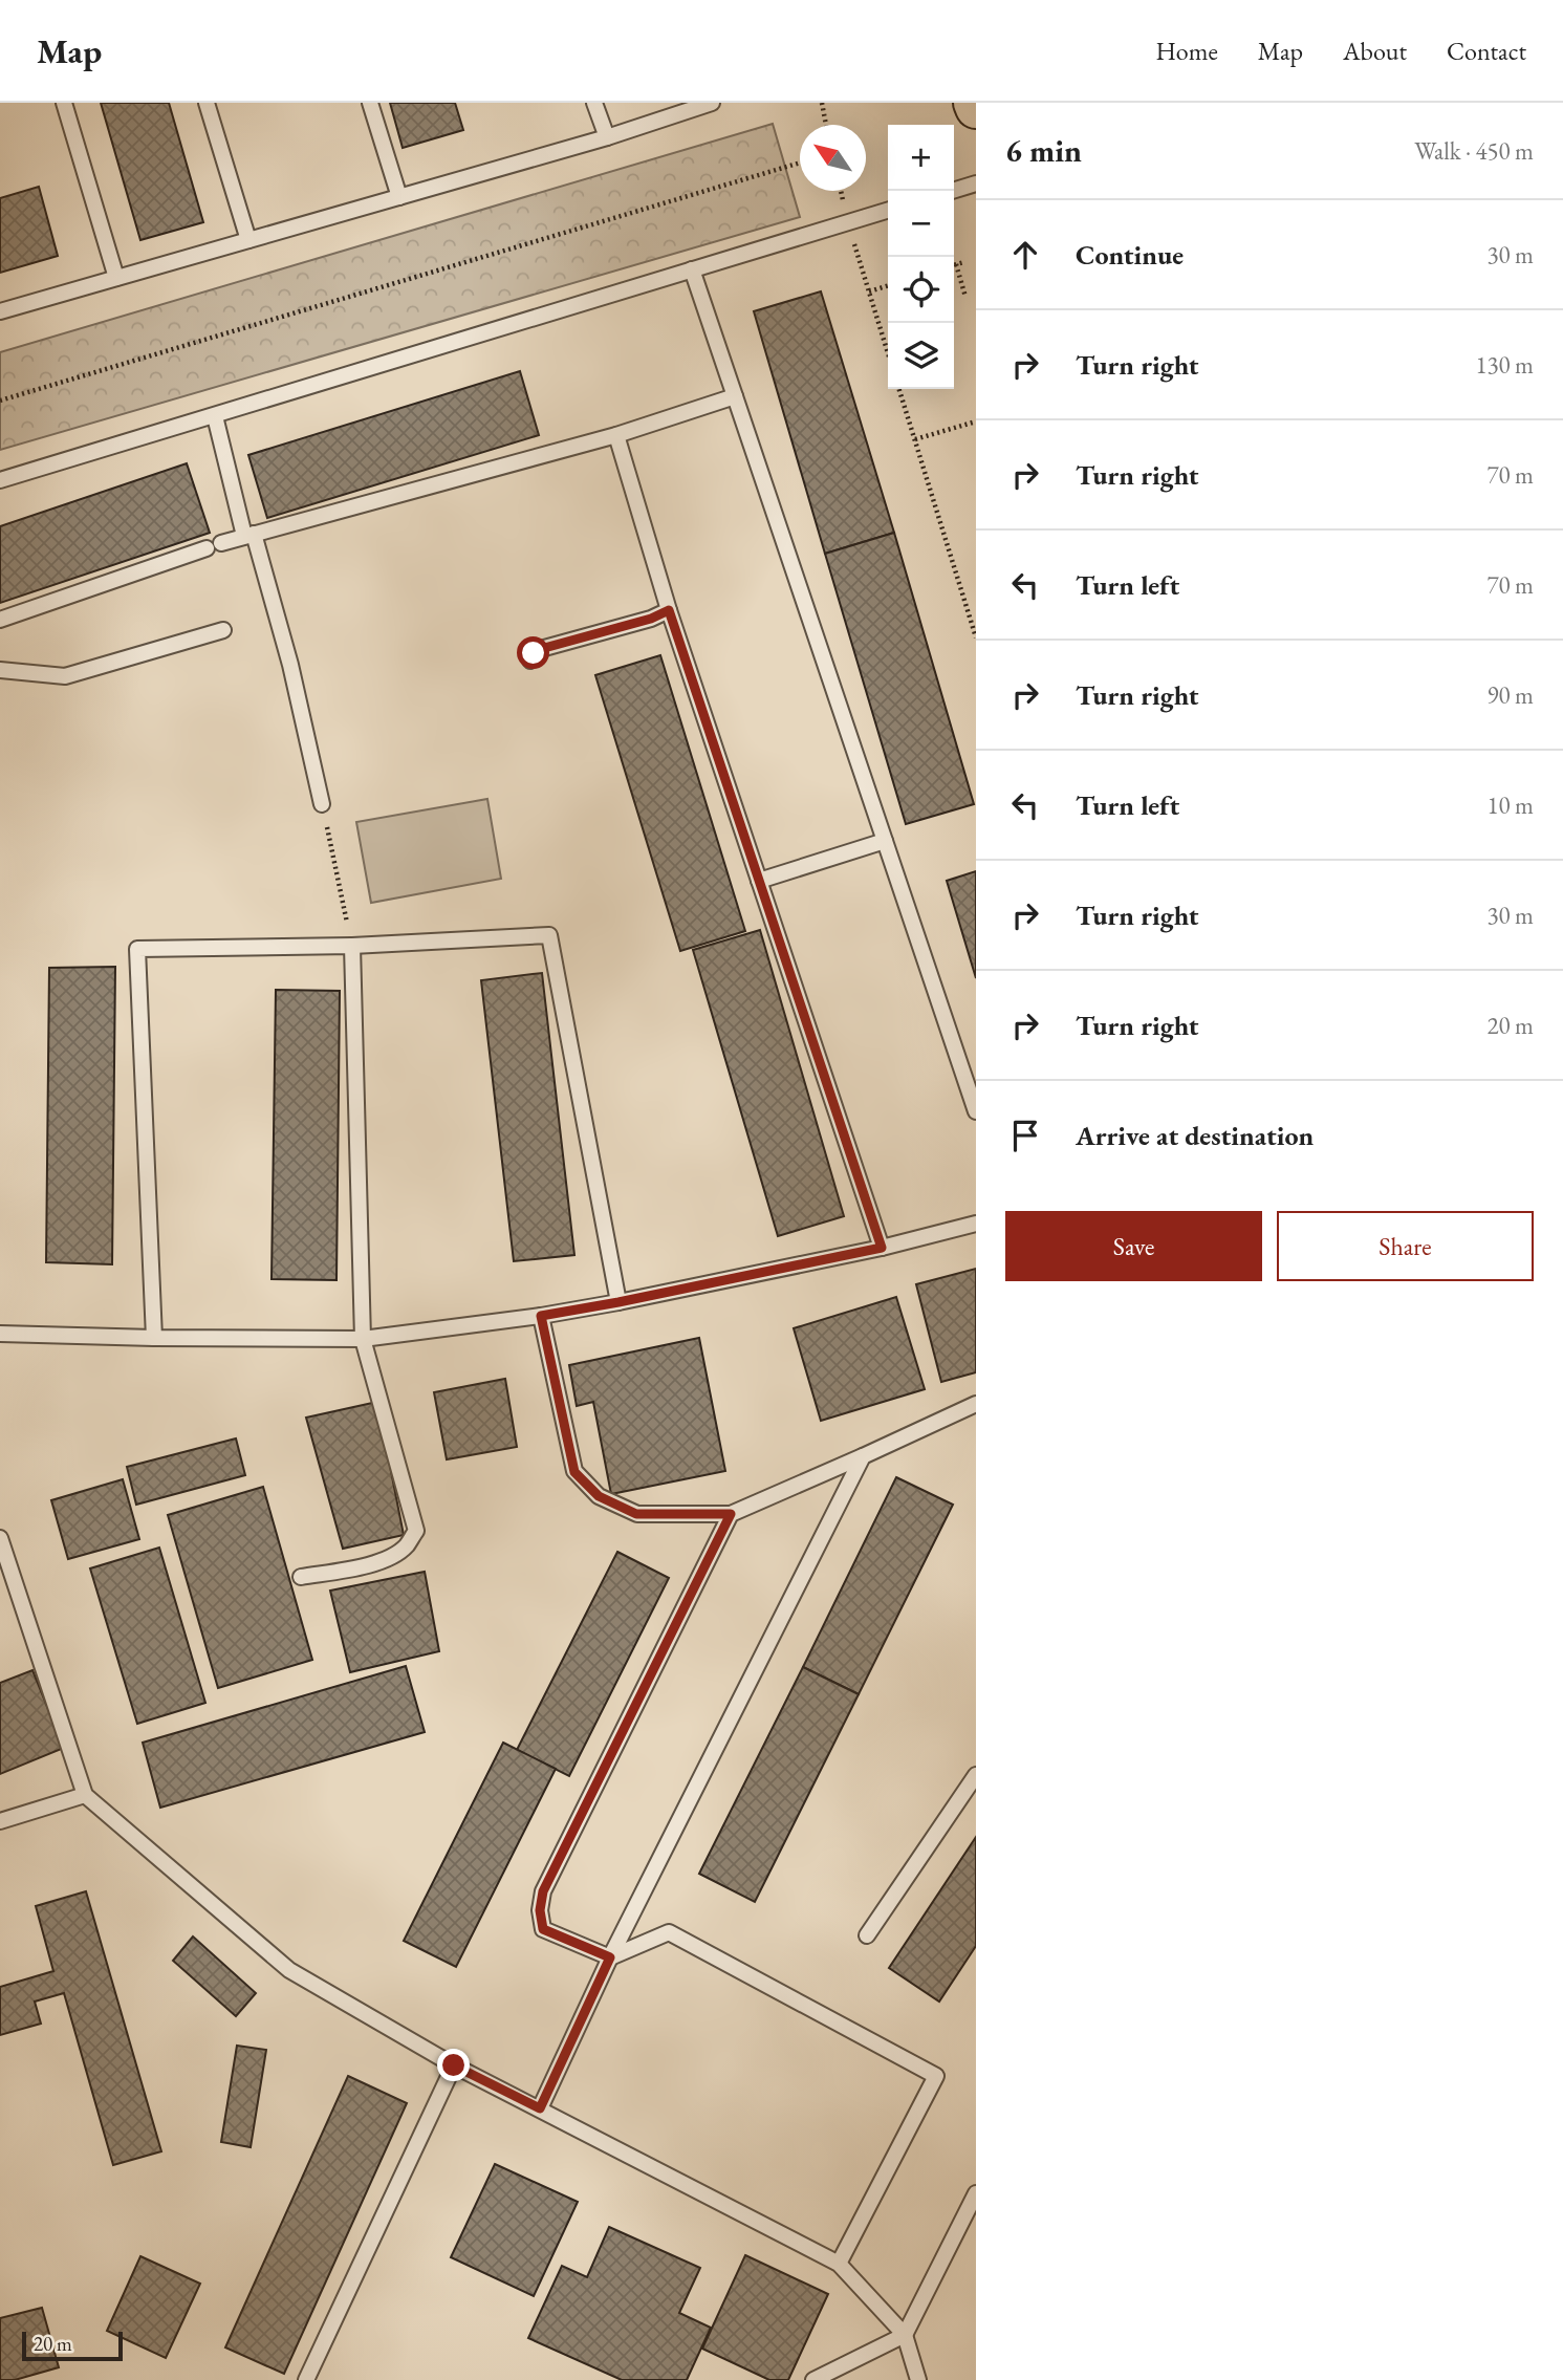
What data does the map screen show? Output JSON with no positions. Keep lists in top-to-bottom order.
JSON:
{
  "scale_bar": "20 m",
  "north": "top left",
  "page": {
    "header": "Map",
    "nav": [
      "Home",
      "Map",
      "About",
      "Contact"
    ],
    "heading": ["6 min", "Walk · 450 m"],
    "map_buttons": ["+", "−"],
    "list": [
      ["Continue", "30 m"],
      ["Turn right", "130 m"],
      ["Turn right", "70 m"],
      ["Turn left", "70 m"],
      ["Turn right", "90 m"],
      ["Turn left", "10 m"],
      ["Turn right", "30 m"],
      ["Turn right", "20 m"],
      "Arrive at destination"
    ],
    "buttons": ["Save", "Share"],
    "scale": "20 m"
  }
}
